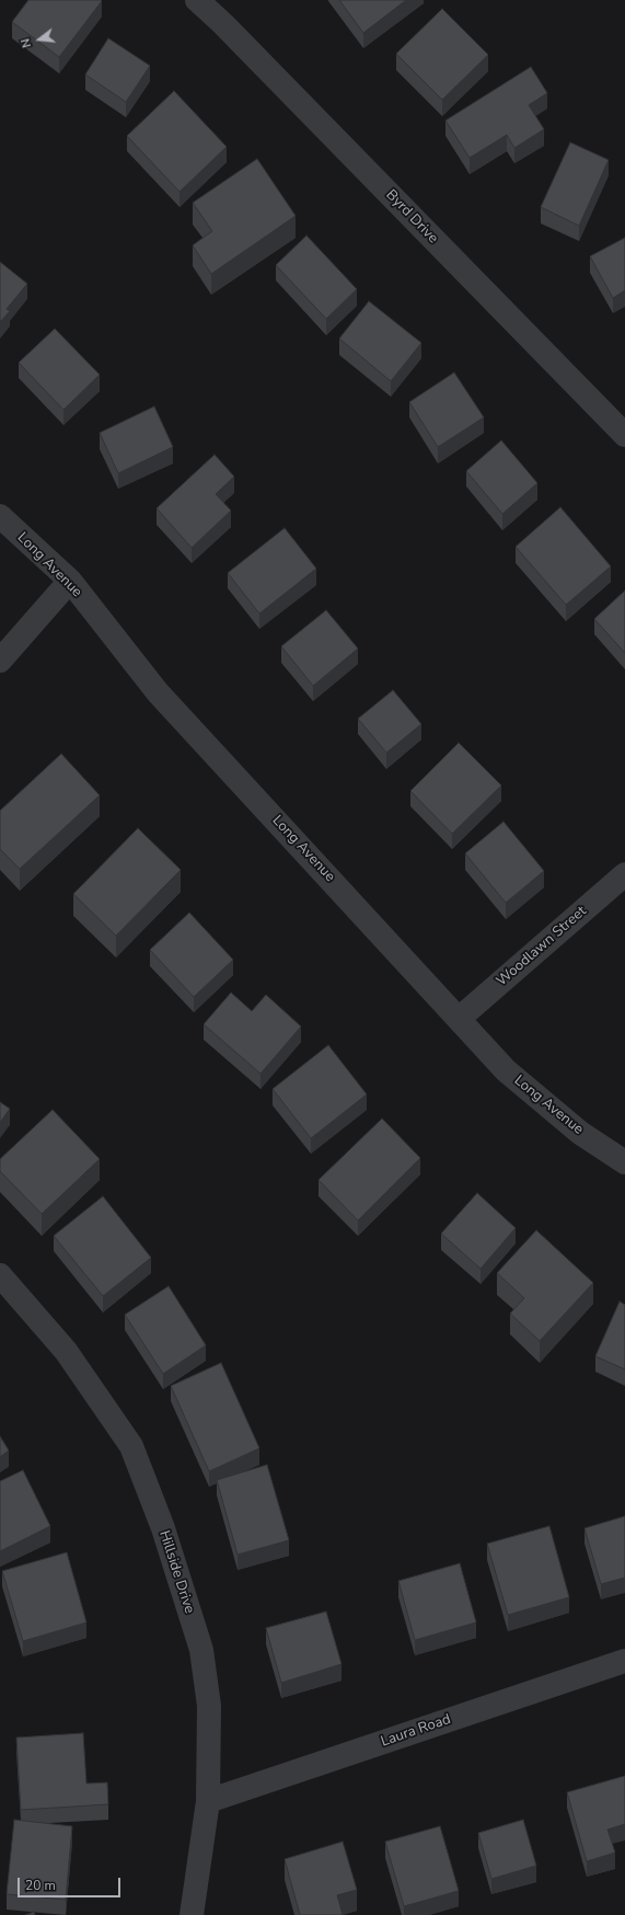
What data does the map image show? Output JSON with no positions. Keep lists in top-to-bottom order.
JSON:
{
  "streets": {
    "street": [
      "Byrd Drive",
      "Long Avenue",
      "Woodlawn Street",
      "Hillside Drive",
      "Laura Road"
    ]
  },
  "crossings": [
    ["Long Avenue", "Woodlawn Street"],
    ["Hillside Drive", "Laura Road"]
  ],
  "scale_bar": "20 m",
  "north": "left"
}
